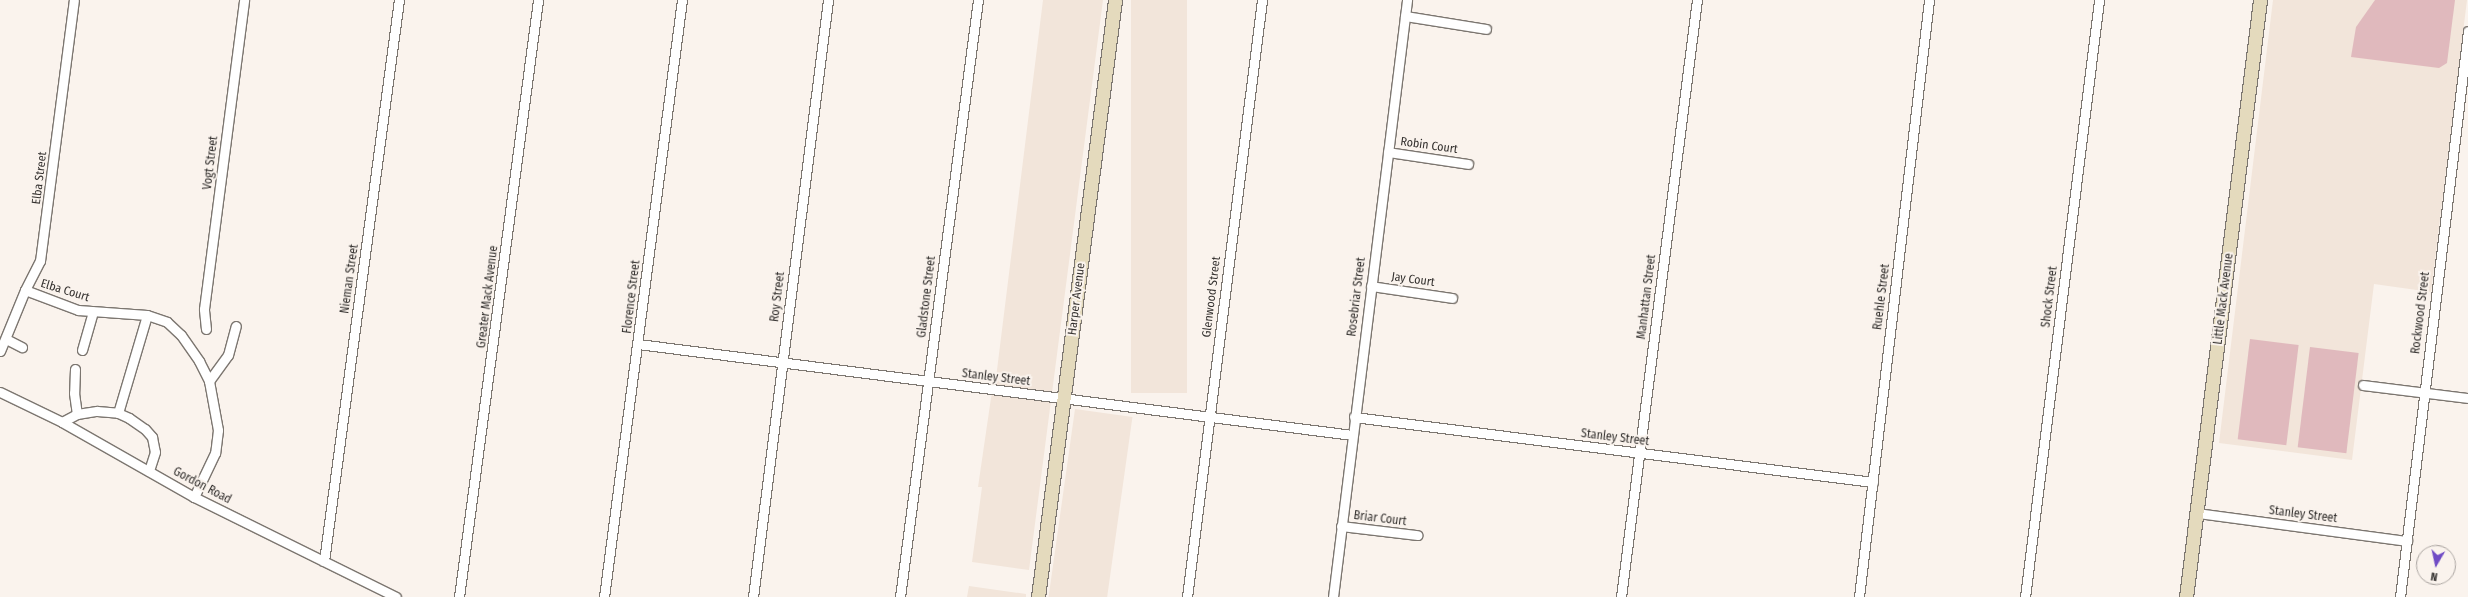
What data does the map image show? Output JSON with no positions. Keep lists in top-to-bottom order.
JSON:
{
  "streets": {
    "main road": ["Harper Avenue", "Little Mack Avenue"],
    "street": [
      "Robin Court",
      "Vogt Street",
      "Elba Street",
      "Nieman Street",
      "Jay Court",
      "Elba Court",
      "Greater Mack Avenue",
      "Florence Street",
      "Roy Street",
      "Gladstone Street",
      "Glenwood Street",
      "Rosebriar Street",
      "Manhattan Street",
      "Ruehle Street",
      "Shock Street",
      "Rockwood Street",
      "Stanley Street",
      "Gordon Road",
      "Briar Court"
    ]
  },
  "crossings": [
    ["Robin Court", "Rosebriar Street"],
    ["Elba Street", "Elba Court"],
    ["Nieman Street", "Gordon Road"],
    ["Jay Court", "Rosebriar Street"],
    ["Elba Court", "Gordon Road"],
    ["Florence Street", "Stanley Street"],
    ["Roy Street", "Stanley Street"],
    ["Gladstone Street", "Stanley Street"],
    ["Glenwood Street", "Stanley Street"],
    ["Rosebriar Street", "Stanley Street"],
    ["Rosebriar Street", "Briar Court"],
    ["Manhattan Street", "Stanley Street"],
    ["Ruehle Street", "Stanley Street"],
    ["Harper Avenue", "Stanley Street"],
    ["Little Mack Avenue", "Stanley Street"],
    ["Rockwood Street", "Stanley Street"]
  ],
  "north": "bottom"
}
